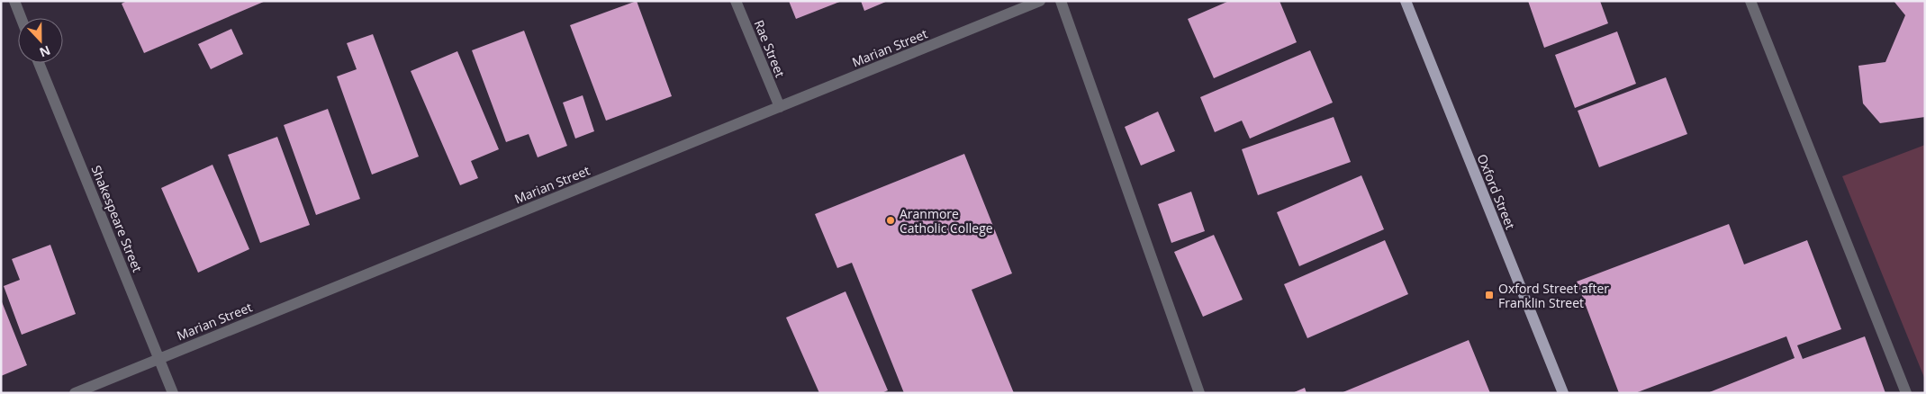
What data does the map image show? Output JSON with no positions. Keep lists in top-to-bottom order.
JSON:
{
  "streets": {
    "main road": ["Oxford Street"],
    "street": ["Marian Street", "Rae Street", "Shakespeare Street"]
  },
  "crossings": [
    ["Marian Street", "Rae Street"],
    ["Marian Street", "Shakespeare Street"]
  ],
  "places": {
    "other": ["Aranmore Catholic College"],
    "transit": ["Oxford Street after Franklin Street"]
  },
  "north": "bottom"
}
